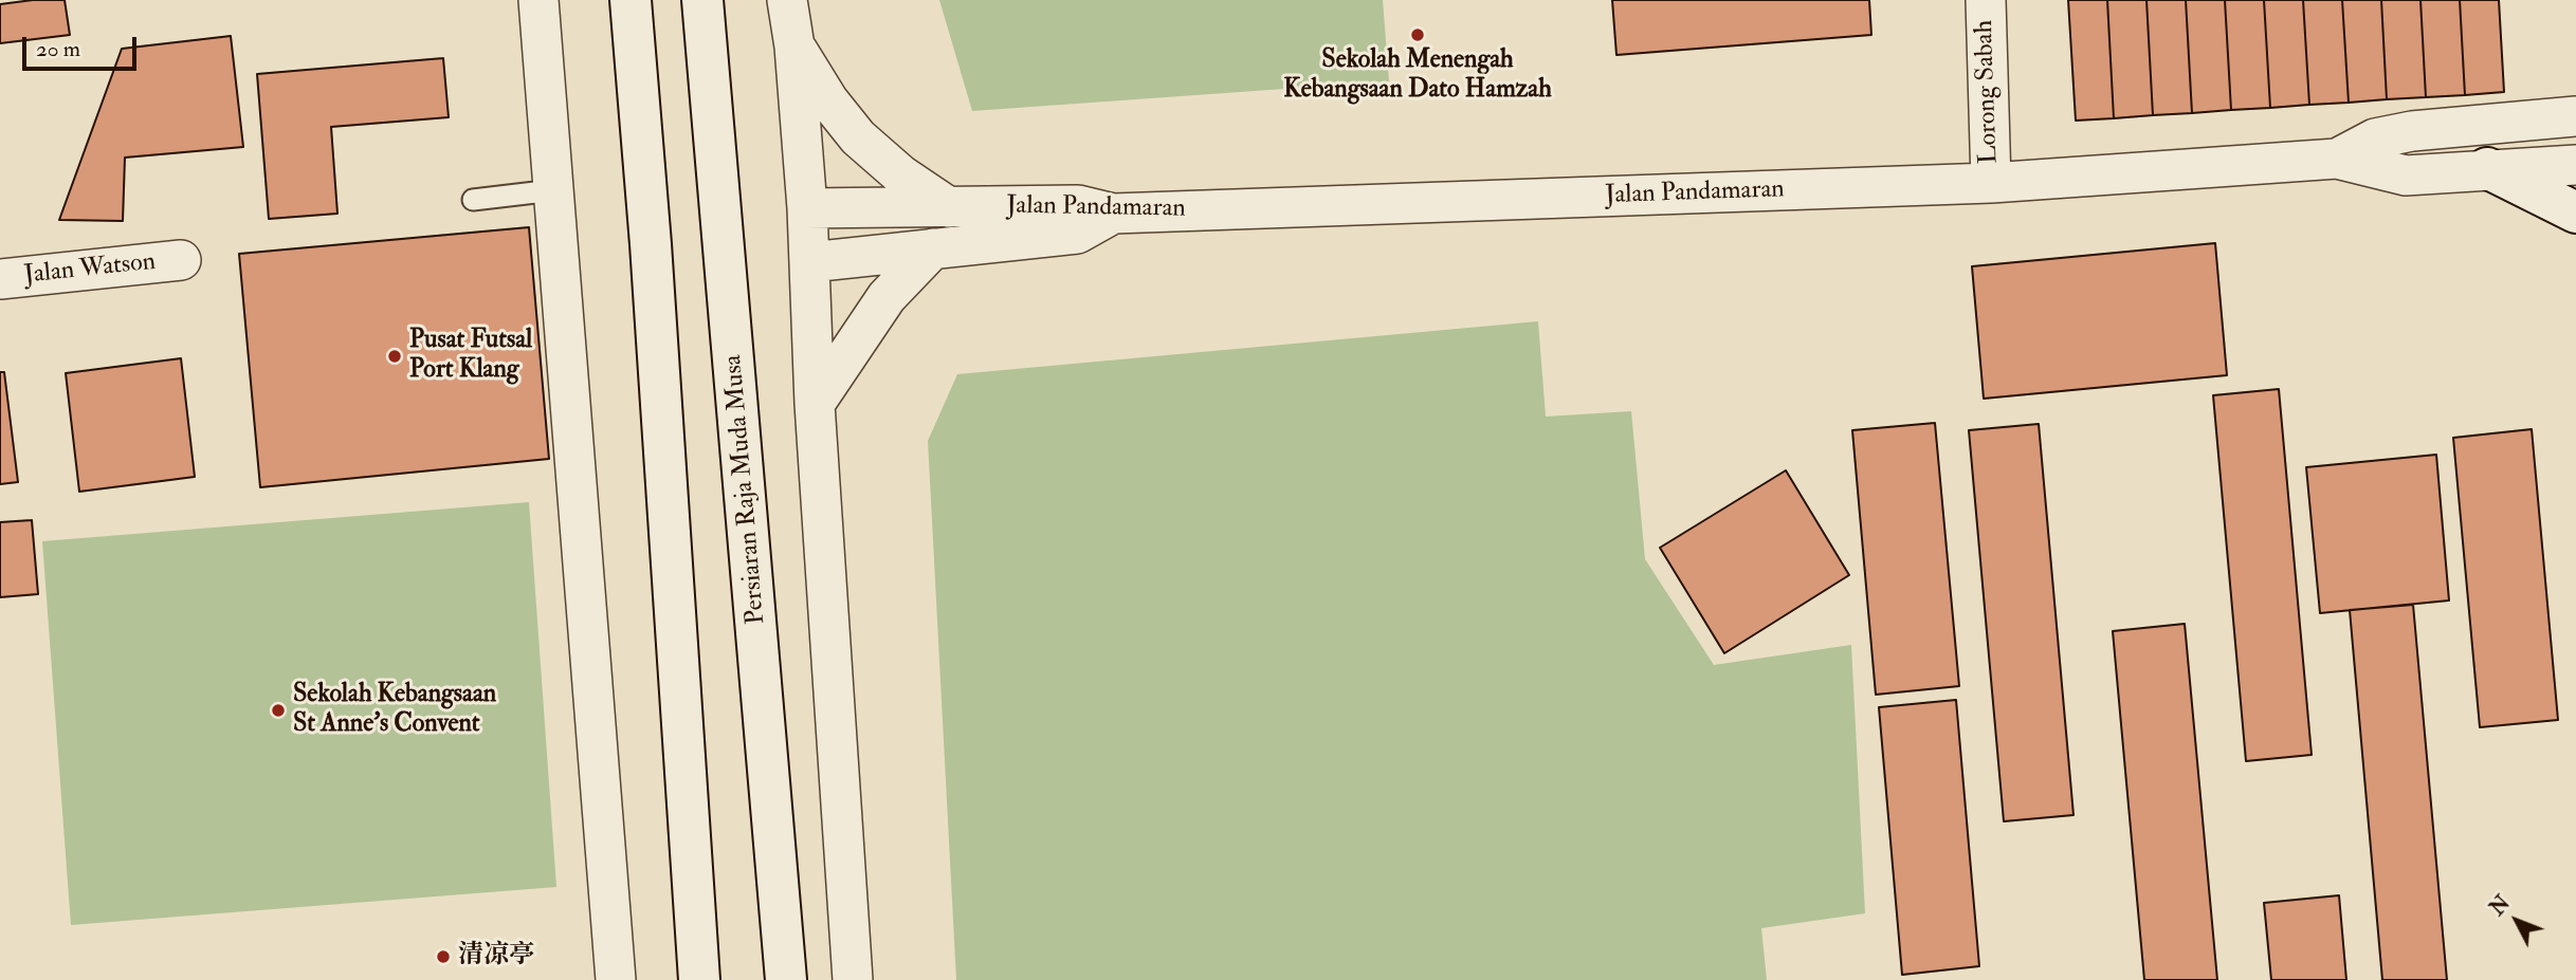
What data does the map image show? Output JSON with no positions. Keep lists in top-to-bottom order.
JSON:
{
  "streets": {
    "main road": ["Persiaran Raja Muda Musa"],
    "street": ["Lorong Sabah", "Jalan Pandamaran", "Jalan Watson"]
  },
  "crossings": [
    ["Lorong Sabah", "Jalan Pandamaran"]
  ],
  "places": [
    "Sekolah Menengah Kebangsaan Dato Hamzah",
    "Pusat Futsal Port Klang",
    "Sekolah Kebangsaan St Anne's Convent",
    "清凉亭"
  ],
  "scale_bar": "20 m",
  "north": "top left"
}
